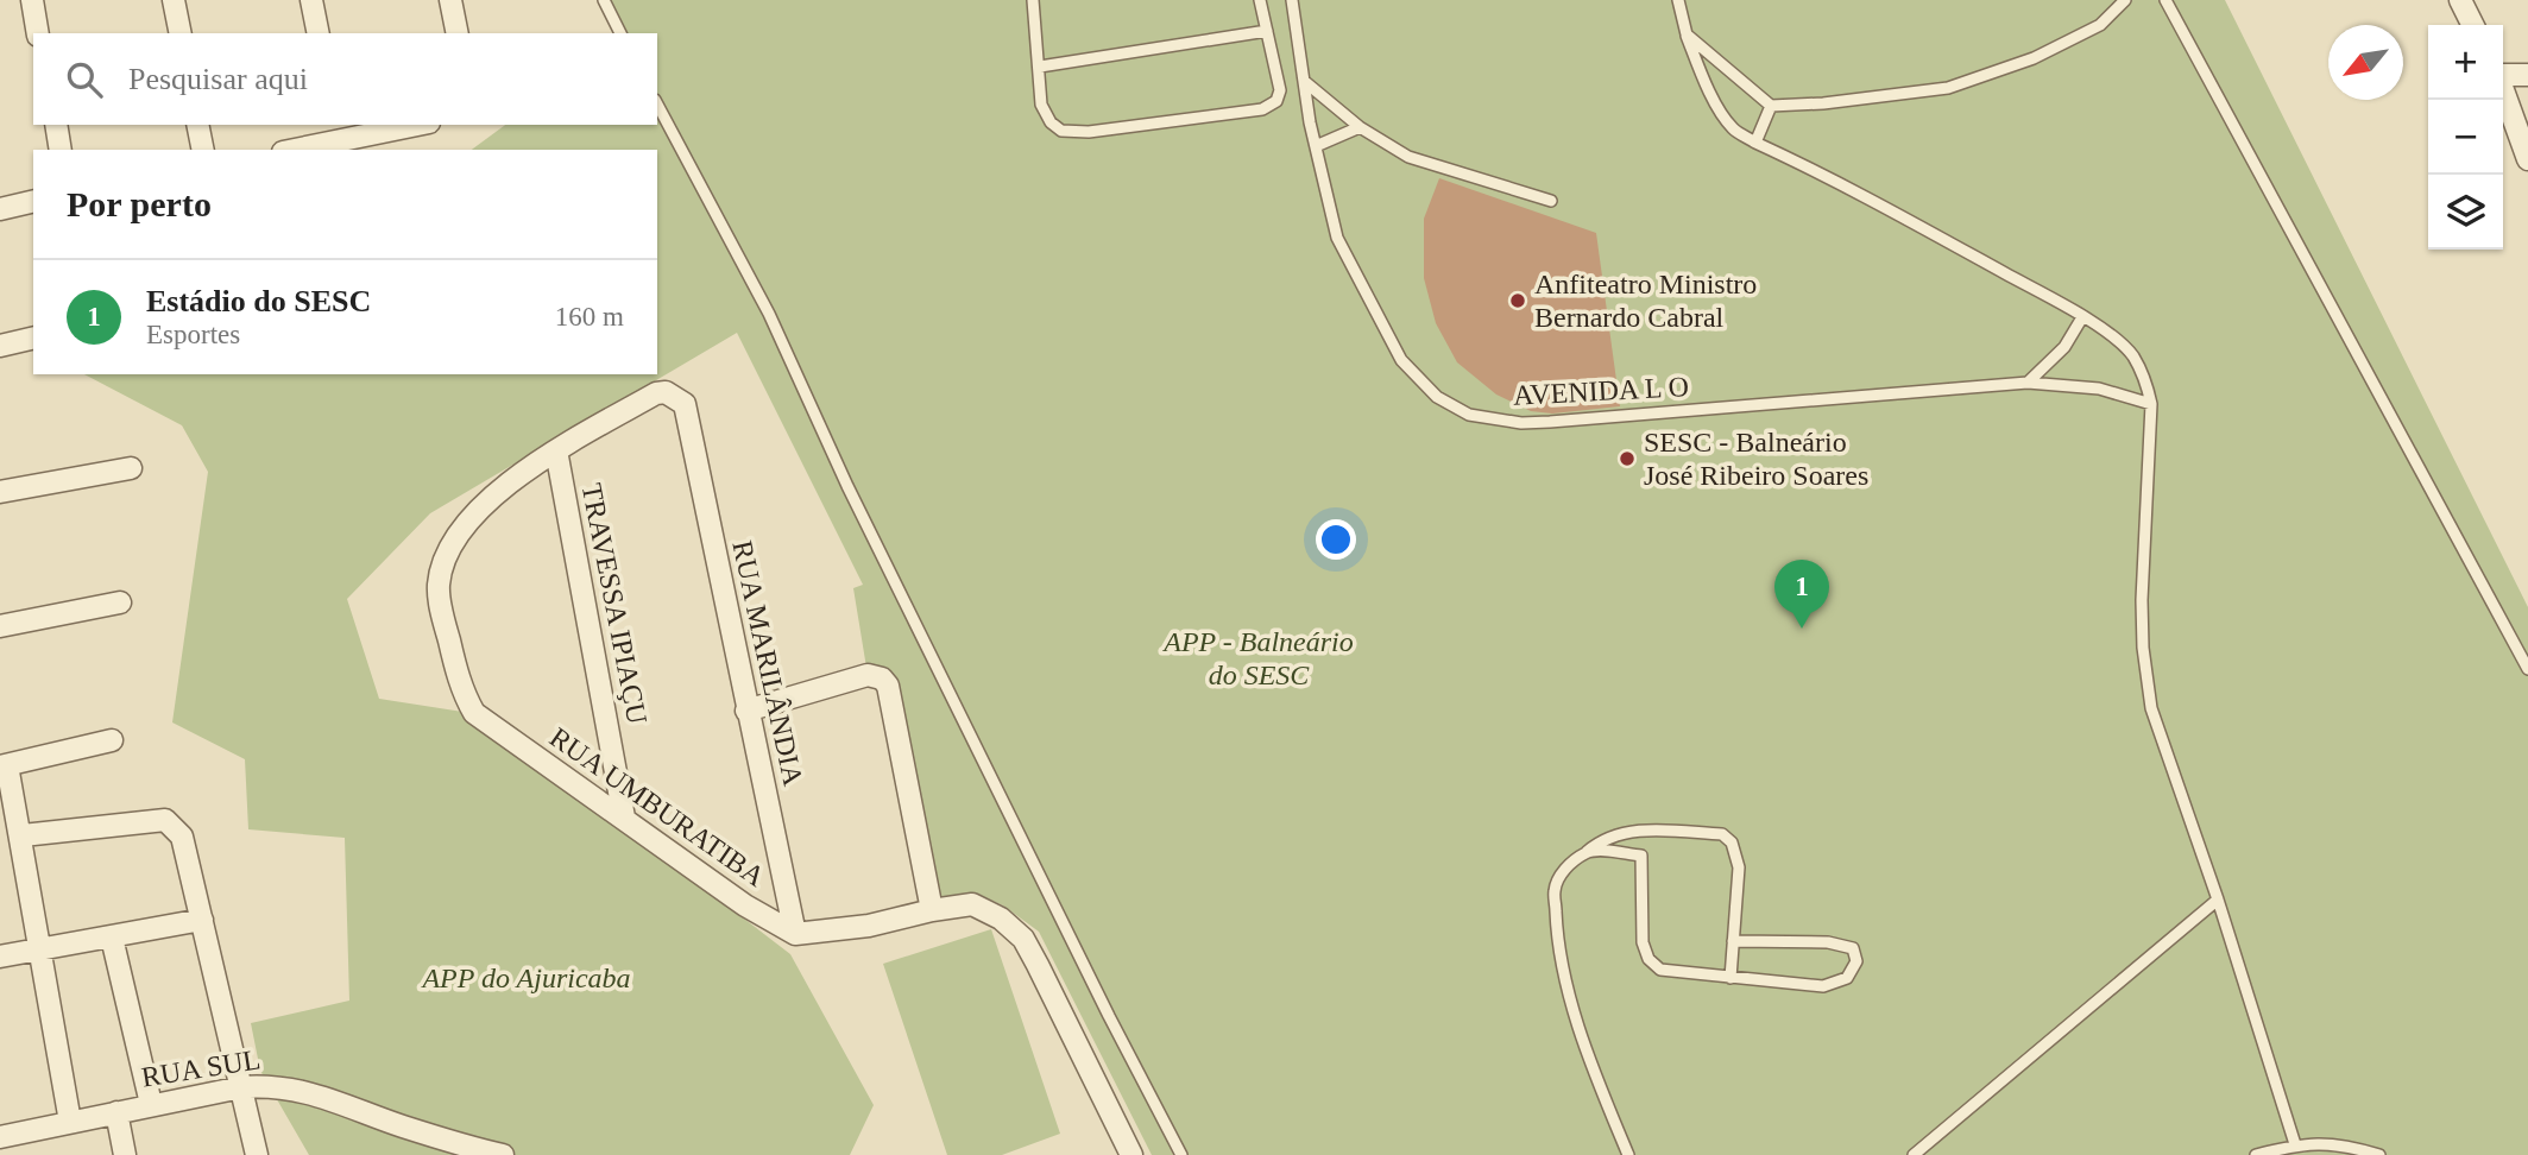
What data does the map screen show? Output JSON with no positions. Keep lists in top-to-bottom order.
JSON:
{
  "streets": {
    "street": [
      "TRAVESSA IPIAÇU",
      "RUA MARILÂNDIA",
      "RUA UMBURATIBA",
      "RUA SUL"
    ],
    "lane": ["AVENIDA L O"]
  },
  "crossings": [
    ["TRAVESSA IPIAÇU", "RUA UMBURATIBA"],
    ["RUA MARILÂNDIA", "RUA UMBURATIBA"]
  ],
  "parks": ["APP - Balneário do SESC", "APP do Ajuricaba"],
  "places": ["Anfiteatro Ministro Bernardo Cabral", "SESC - Balneário José Ribeiro Soares"],
  "north": "bottom left",
  "page": {
    "map_buttons": ["+", "−"],
    "search": "Pesquisar aqui",
    "heading": "Por perto",
    "list": [
      {
        "mark": "1",
        "name": "Estádio do SESC",
        "note": "Esportes",
        "value": "160 m"
      }
    ],
    "pins": "1"
  }
}
